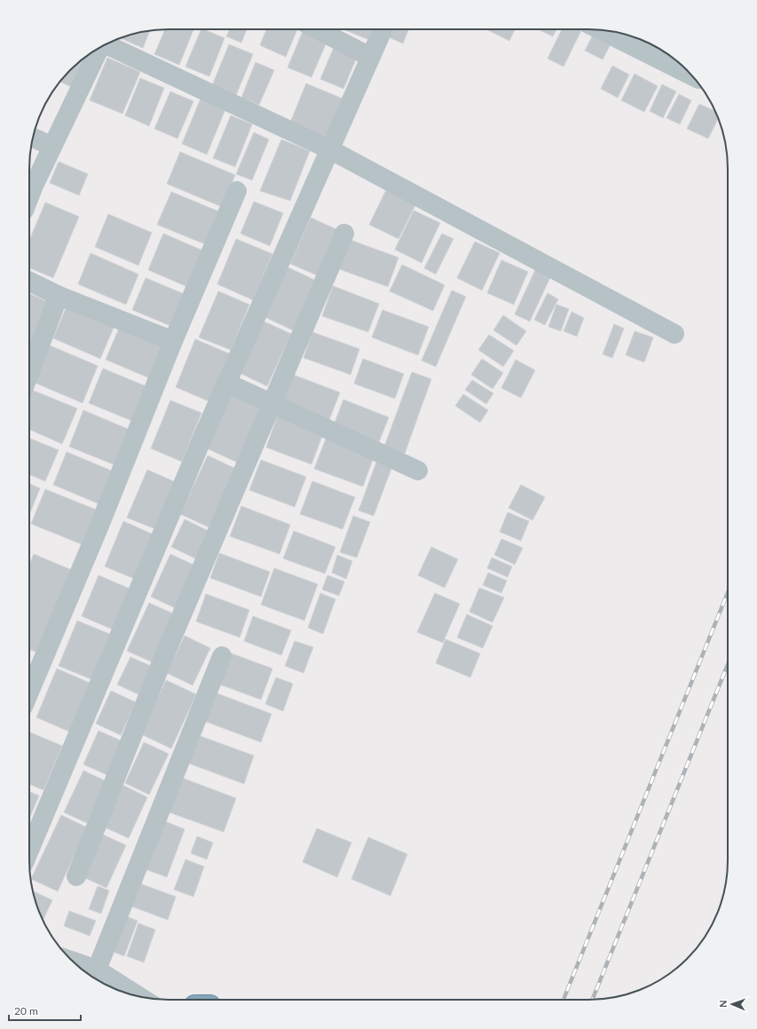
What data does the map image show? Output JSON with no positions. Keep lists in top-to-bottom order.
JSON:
{
  "scale_bar": "20 m",
  "north": "left"
}
